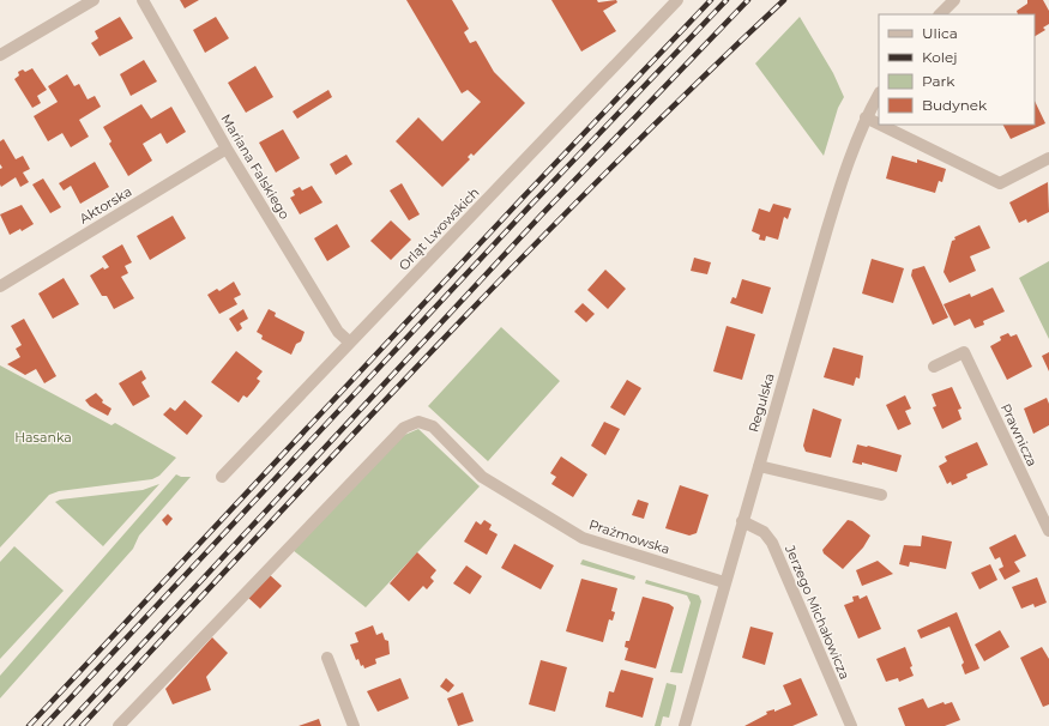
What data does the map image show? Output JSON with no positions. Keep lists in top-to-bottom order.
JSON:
{
  "streets": {
    "street": [
      "Mariana Falskiego",
      "Aktorska",
      "Orląt Lwowskich",
      "Regulska",
      "Prawnicza",
      "Prażmowska",
      "Jerzego Michałowicza"
    ]
  },
  "crossings": [
    ["Mariana Falskiego", "Aktorska"],
    ["Mariana Falskiego", "Orląt Lwowskich"],
    ["Regulska", "Prażmowska"],
    ["Regulska", "Jerzego Michałowicza"]
  ],
  "parks": ["Hasanka"],
  "legend": [
    "Ulica",
    "Kolej",
    "Park",
    "Budynek"
  ]
}
